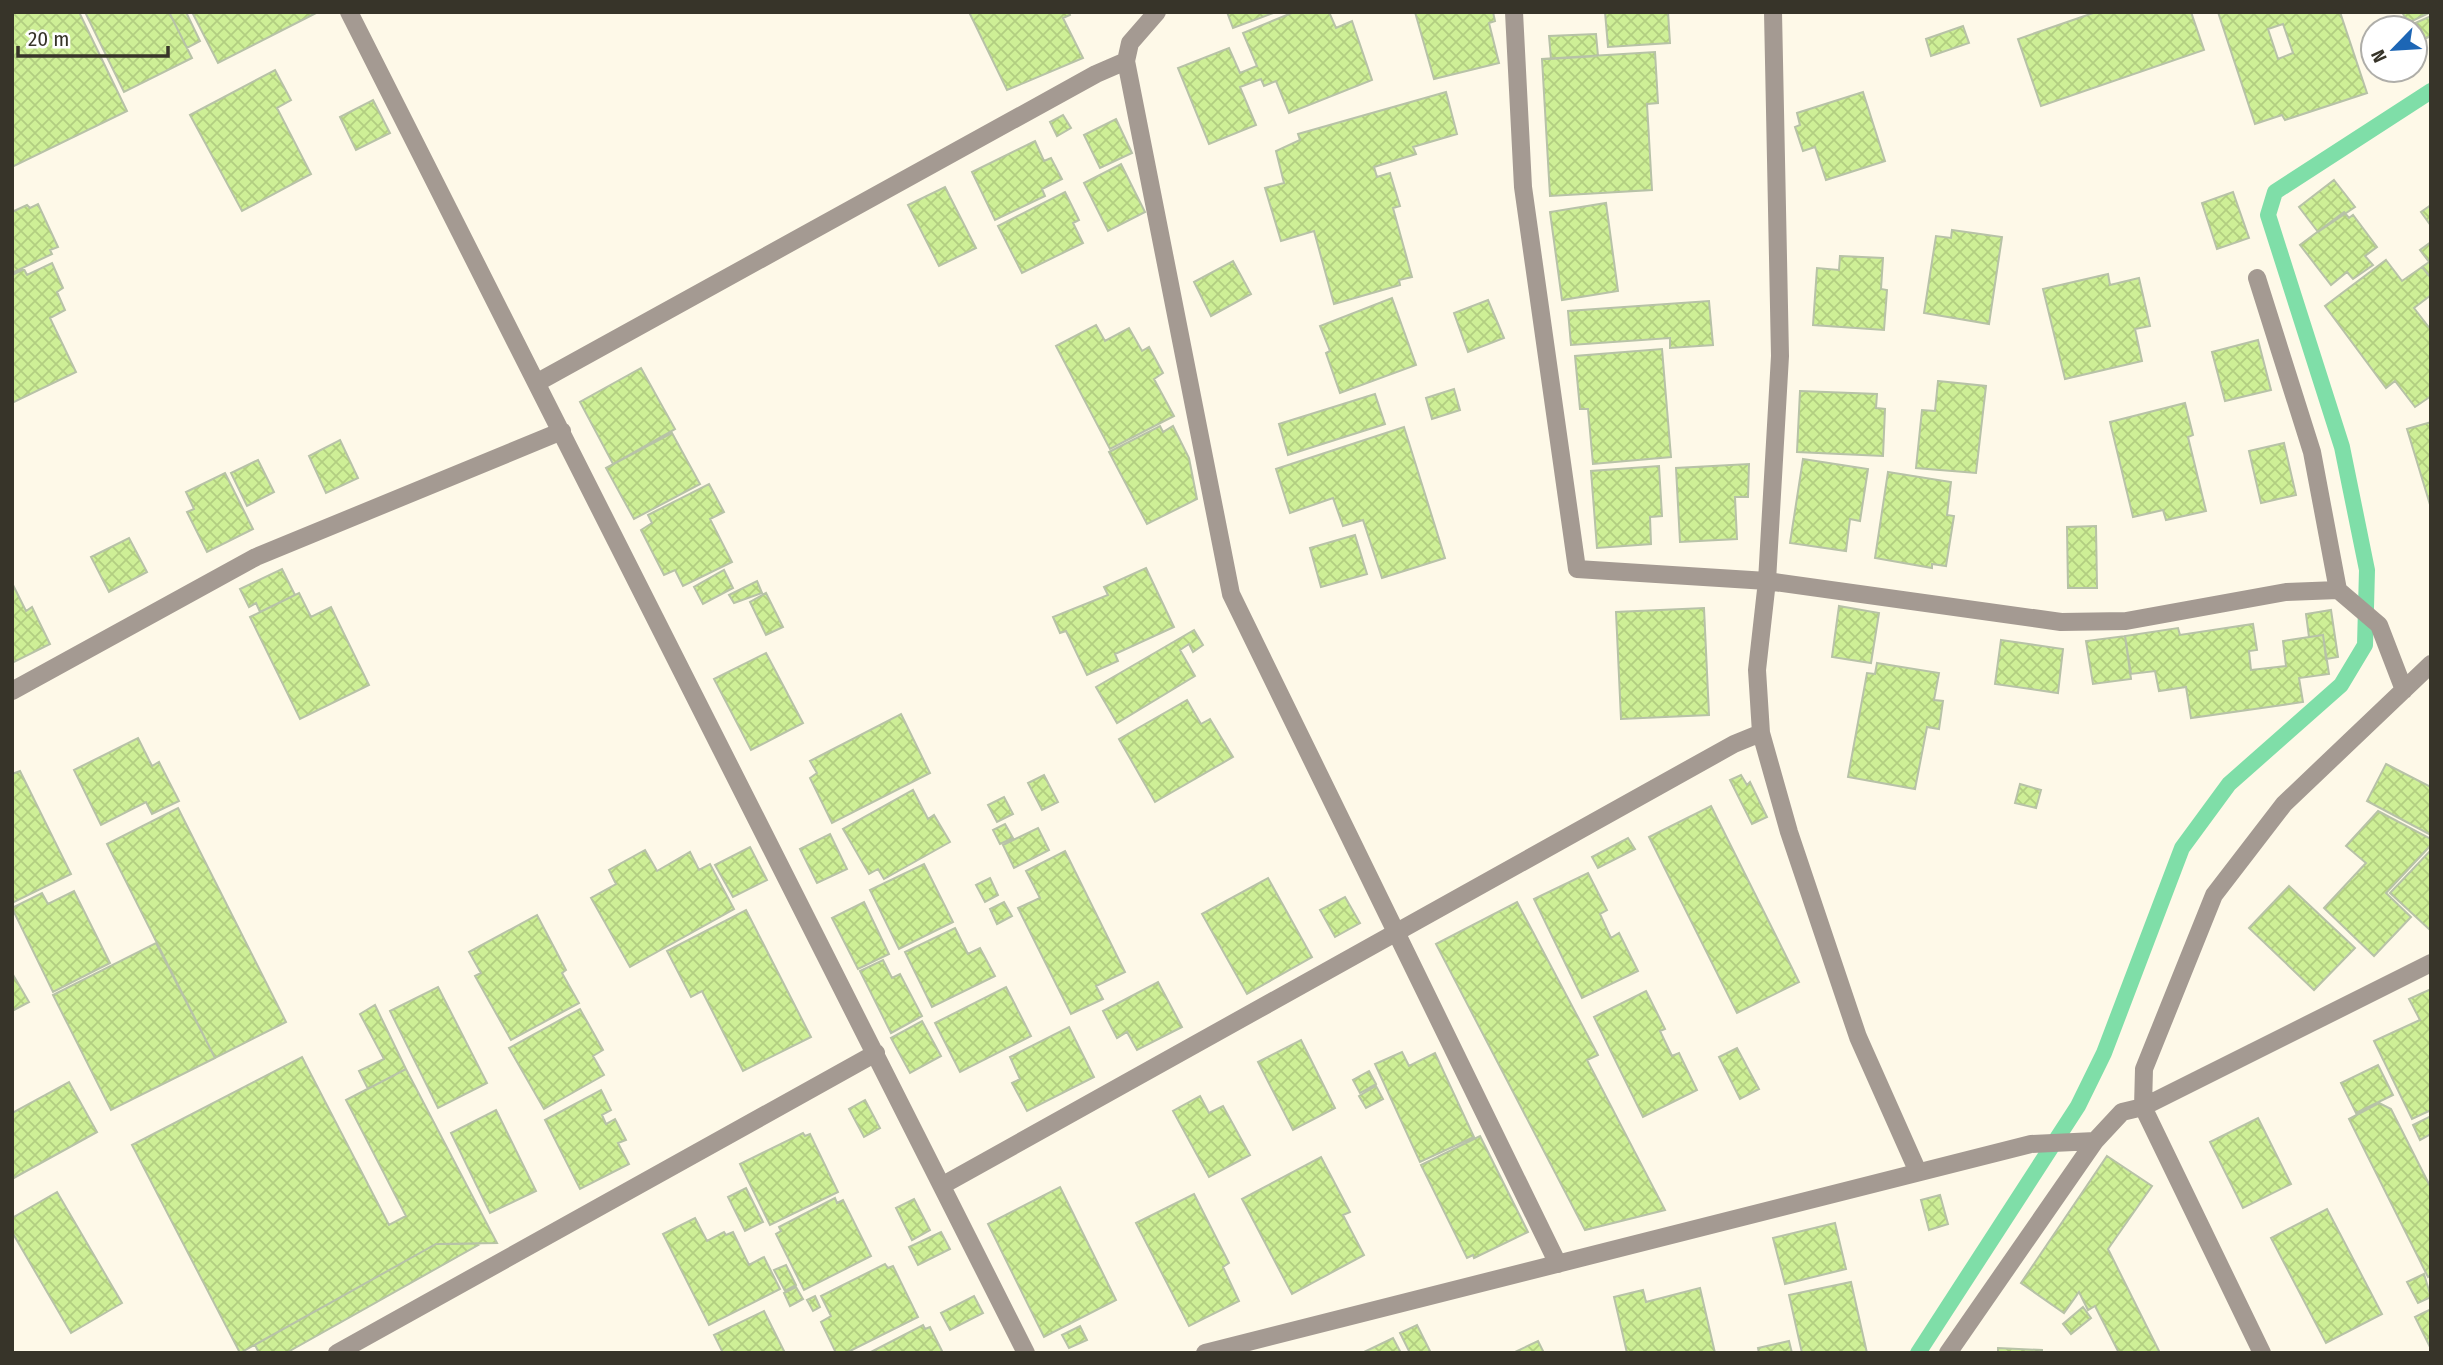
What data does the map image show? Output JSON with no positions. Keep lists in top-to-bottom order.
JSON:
{
  "scale_bar": "20 m",
  "north": "bottom left"
}
